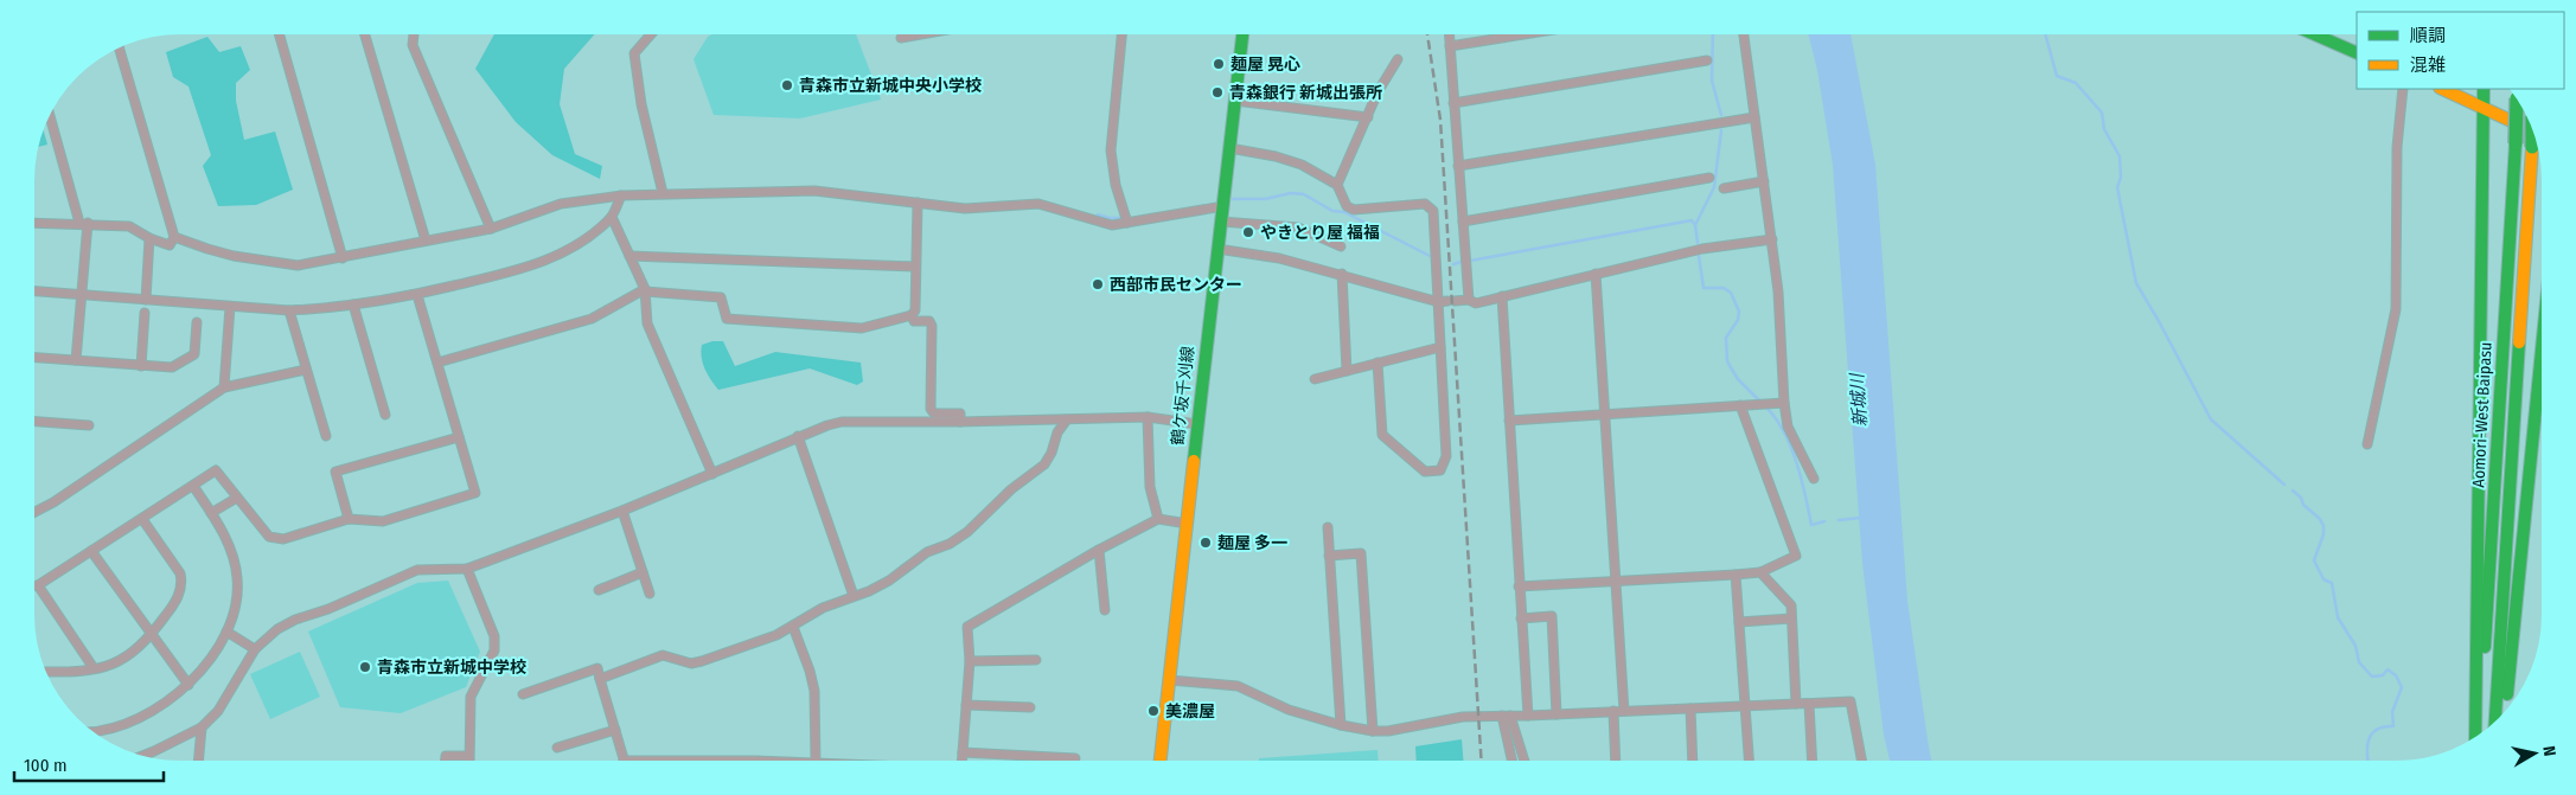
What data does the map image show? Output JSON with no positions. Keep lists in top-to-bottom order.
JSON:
{
  "streets": {
    "main road": ["鶴ケ坂千刈線", "Aomori-West Baipasu"]
  },
  "water": ["新城川"],
  "places": [
    "麺屋 晃心",
    "青森市立新城中央小学校",
    "青森銀行 新城出張所",
    "やきとり屋 福福",
    "西部市民センター",
    "麺屋 多一",
    "青森市立新城中学校",
    "美濃屋"
  ],
  "legend": ["順調", "混雑"],
  "scale_bar": "100 m",
  "north": "right"
}
